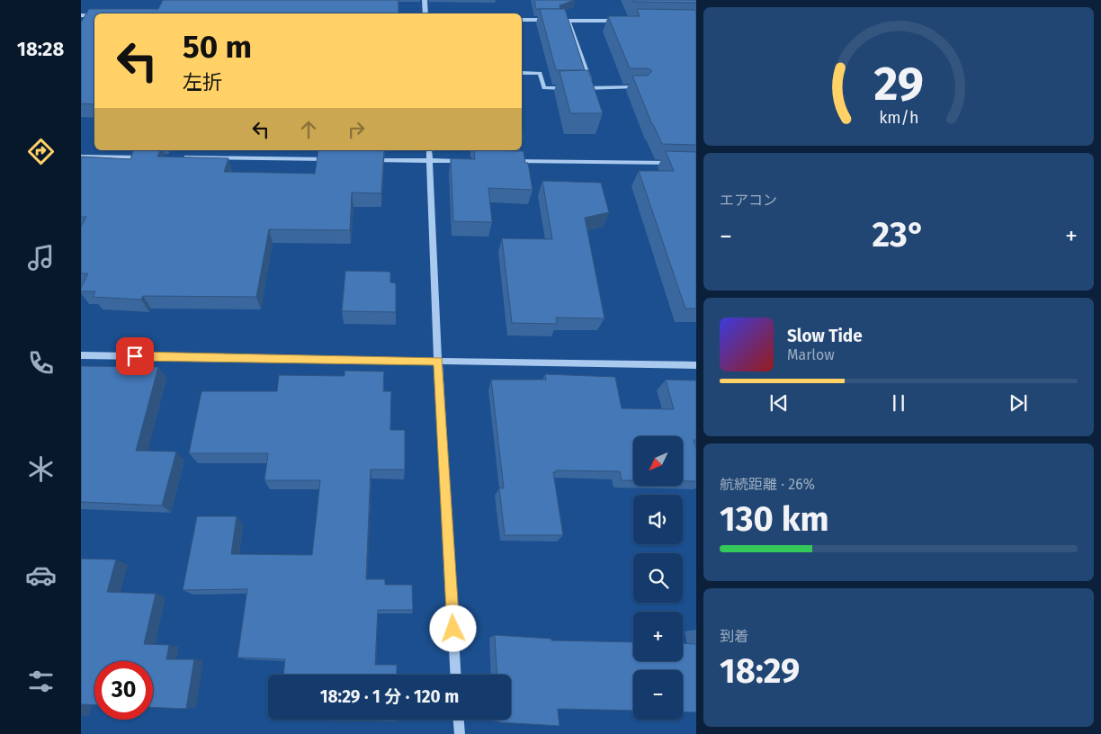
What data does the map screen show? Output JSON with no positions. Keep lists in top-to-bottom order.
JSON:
{
  "north": "bottom left",
  "page": {
    "tabs": "18:28",
    "turn": ["50 m", "左折"],
    "tile": [
      "エアコン",
      ["航続距離 · 26%", "130 km"],
      ["到着", "18:29"]
    ],
    "heat": ["−", "23°", "+"],
    "song": ["Slow Tide", "Marlow"],
    "map_buttons": ["+", "−"],
    "limit": "30",
    "trip": "18:29 · 1 分 · 120 m",
    "gauge": ["29", "km/h"]
  }
}
